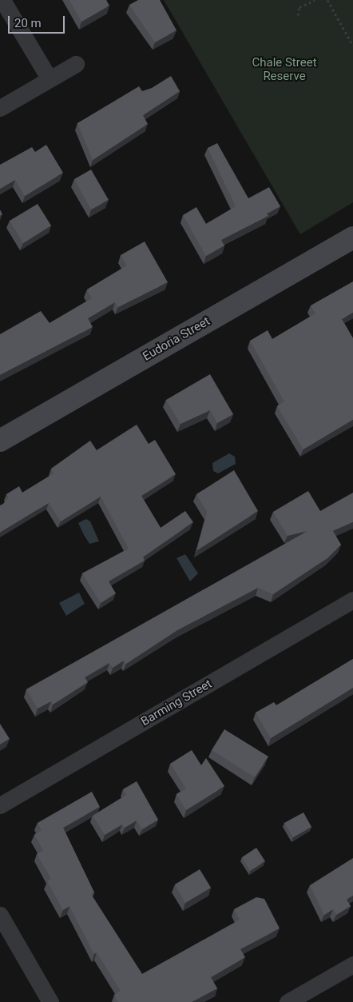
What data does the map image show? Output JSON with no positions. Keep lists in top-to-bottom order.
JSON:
{
  "streets": {
    "main road": ["Eudoria Street"],
    "street": ["Barming Street"]
  },
  "parks": ["Chale Street Reserve"],
  "scale_bar": "20 m"
}
